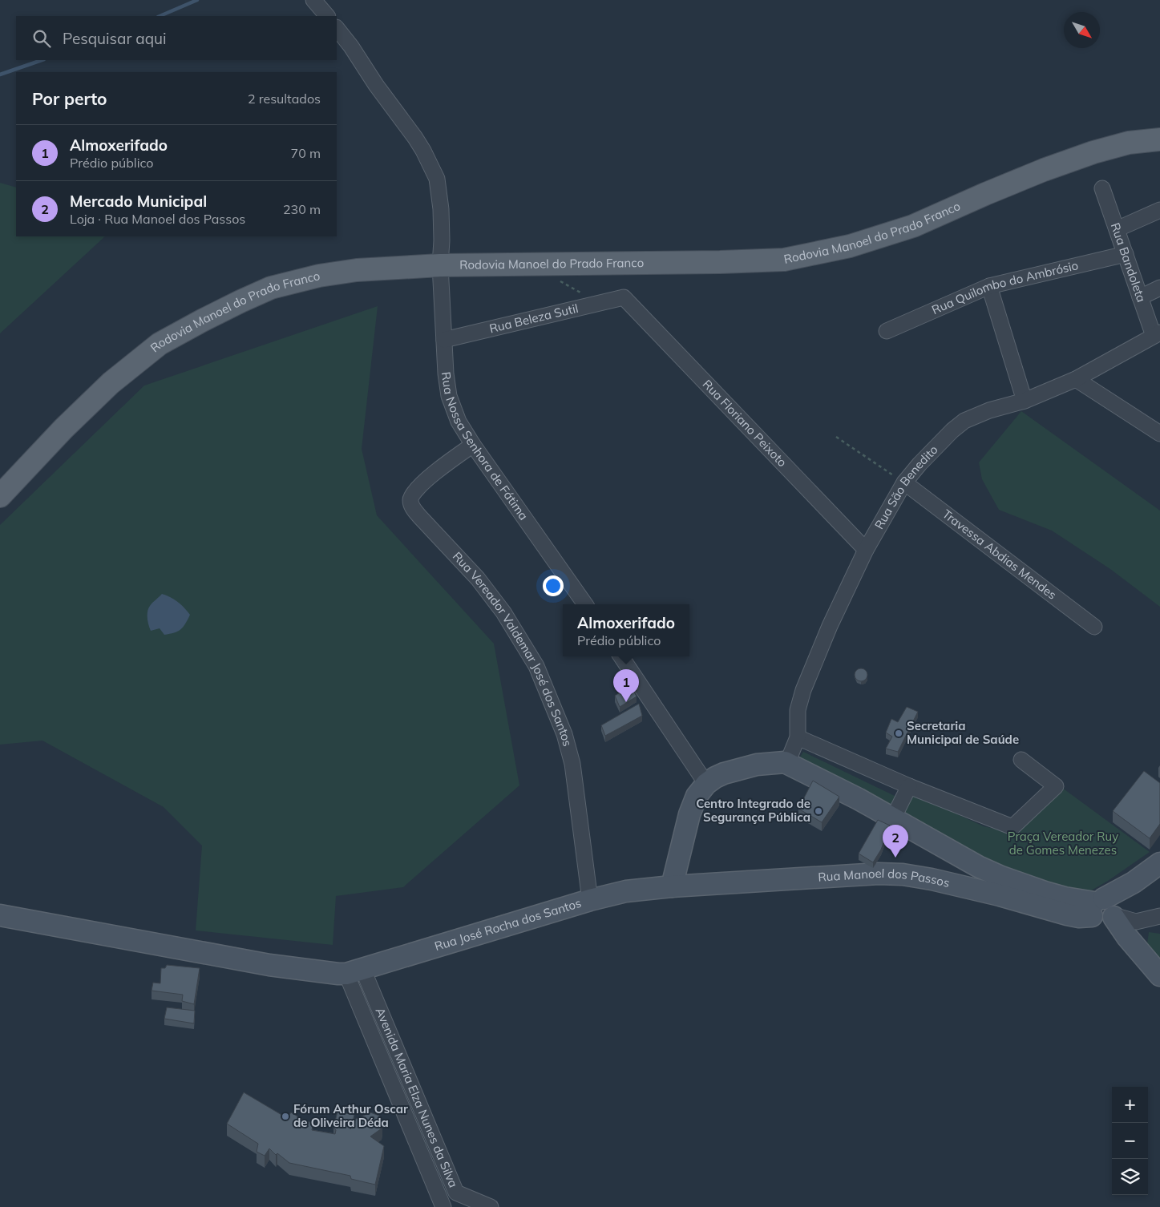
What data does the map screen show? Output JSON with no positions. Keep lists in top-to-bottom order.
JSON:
{
  "streets": {
    "main road": ["Rodovia Manoel do Prado Franco"],
    "street": [
      "Rua Bandoleta",
      "Rua Quilombo do Ambrósio",
      "Rua Beleza Sutil",
      "Rua Floriano Peixoto",
      "Rua Nossa Senhora de Fátima",
      "Rua São Benedito",
      "Travessa Abdias Mendes",
      "Rua Vereador Valdemar José dos Santos",
      "Rua Manoel dos Passos",
      "Rua José Rocha dos Santos",
      "Avenida Maria Elza Nunes da Silva"
    ]
  },
  "crossings": [
    ["Rodovia Manoel do Prado Franco", "Rua Nossa Senhora de Fátima"],
    ["Rua Bandoleta", "Rua Quilombo do Ambrósio"],
    ["Rua Bandoleta", "Rua São Benedito"],
    ["Rua Beleza Sutil", "Rua Floriano Peixoto"],
    ["Rua Beleza Sutil", "Rua Nossa Senhora de Fátima"],
    ["Rua Floriano Peixoto", "Rua São Benedito"],
    ["Rua Nossa Senhora de Fátima", "Rua Vereador Valdemar José dos Santos"],
    ["Rua São Benedito", "Travessa Abdias Mendes"],
    ["Rua Vereador Valdemar José dos Santos", "Rua José Rocha dos Santos"],
    ["Rua Manoel dos Passos", "Rua José Rocha dos Santos"],
    ["Rua José Rocha dos Santos", "Avenida Maria Elza Nunes da Silva"]
  ],
  "parks": ["Praça Vereador Ruy de Gomes Menezes"],
  "places": ["Secretaria Municipal de Saúde", "Centro Integrado de Segurança Pública", "Fórum Arthur Oscar de Oliveira Déda"],
  "north": "bottom right",
  "page": {
    "search": "Pesquisar aqui",
    "heading": ["Por perto", "2 resultados"],
    "list": [
      {
        "mark": "1",
        "name": "Almoxerifado",
        "note": "Prédio público",
        "value": "70 m"
      },
      {
        "mark": "2",
        "name": "Mercado Municipal",
        "note": "Loja · Rua Manoel dos Passos",
        "value": "230 m"
      }
    ],
    "popup": ["Almoxerifado", "Prédio público"],
    "pins": ["1", "2"],
    "map_buttons": ["+", "−"]
  }
}
